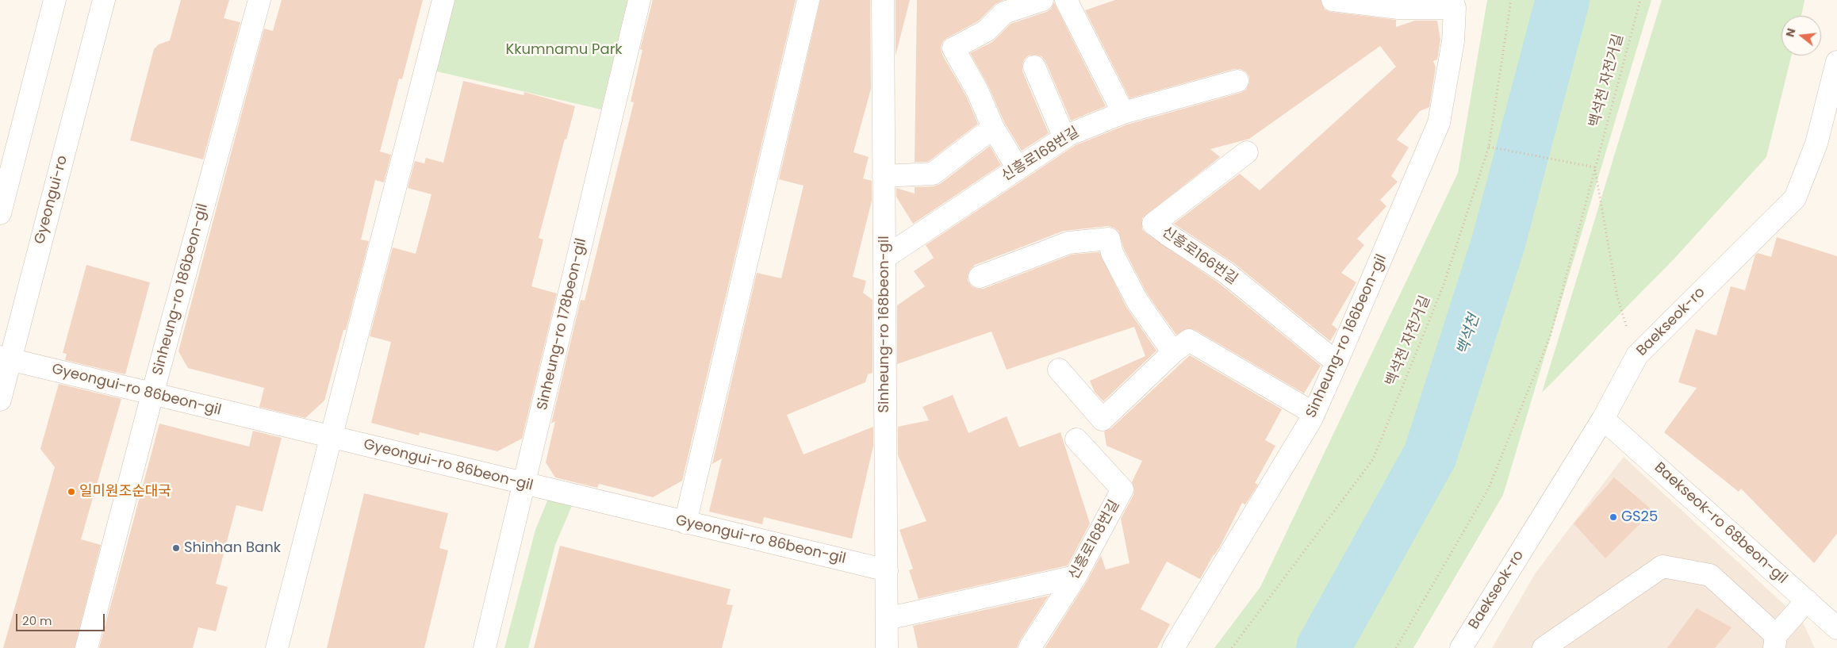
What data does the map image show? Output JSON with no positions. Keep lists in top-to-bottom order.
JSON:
{
  "streets": {
    "street": [
      "신흥로168번길",
      "Gyeongui-ro",
      "신흥로166번길",
      "Sinheung-ro 186beon-gil",
      "Baekseok-ro",
      "Sinheung-ro 178beon-gil",
      "Sinheung-ro 168beon-gil",
      "Sinheung-ro 166beon-gil",
      "Gyeongui-ro 86beon-gil",
      "Baekseok-ro 68beon-gil"
    ],
    "path": ["백석천 자전거길"]
  },
  "crossings": [
    ["백석천 자전거길", "Baekseok-ro"],
    ["신흥로168번길", "Sinheung-ro 168beon-gil"],
    ["Gyeongui-ro", "Gyeongui-ro 86beon-gil"],
    ["신흥로166번길", "Sinheung-ro 166beon-gil"],
    ["Sinheung-ro 186beon-gil", "Gyeongui-ro 86beon-gil"],
    ["Baekseok-ro", "Baekseok-ro 68beon-gil"],
    ["Sinheung-ro 178beon-gil", "Gyeongui-ro 86beon-gil"],
    ["Sinheung-ro 168beon-gil", "Gyeongui-ro 86beon-gil"]
  ],
  "water": ["백석천"],
  "parks": ["Kkumnamu Park"],
  "places": ["일미원조순대국", "GS25", "Shinhan Bank"],
  "scale_bar": "20 m",
  "north": "left"
}
